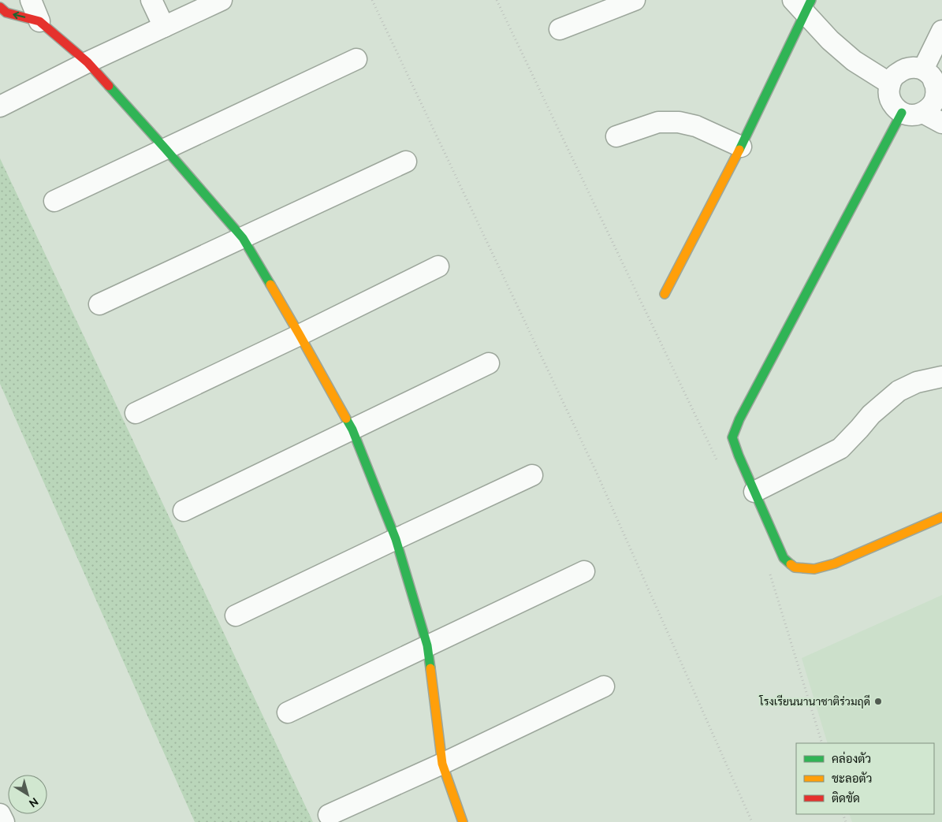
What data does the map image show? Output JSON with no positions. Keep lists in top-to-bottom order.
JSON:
{
  "places": ["โรงเรียนนานาชาติร่วมฤดี"],
  "legend": ["คล่องตัว", "ชะลอตัว", "ติดขัด"],
  "north": "bottom right"
}
